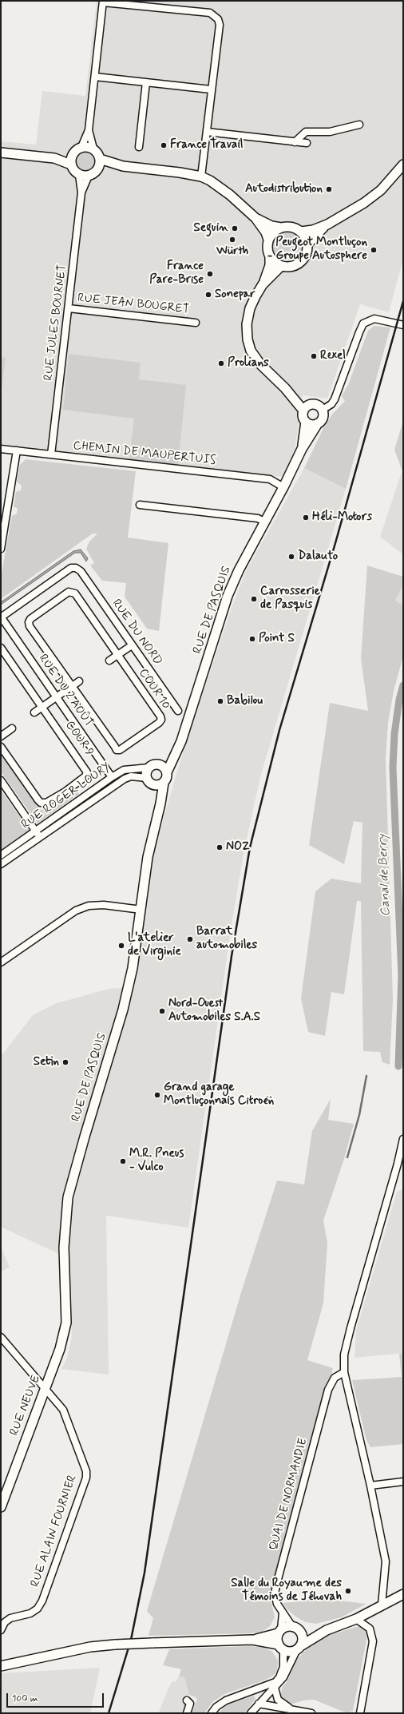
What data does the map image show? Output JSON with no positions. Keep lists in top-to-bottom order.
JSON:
{
  "streets": {
    "main road": ["RUE DE PASQUIS", "RUE NEUVE"],
    "street": [
      "RUE JEAN BOUGRET",
      "RUE JULES BOURNET",
      "CHEMIN DE MAUPERTUIS",
      "RUE DU NORD",
      "COUR 10",
      "RUE DU 2 AOÛT",
      "COUR 9",
      "RUE ROGER LOURY",
      "QUAI DE NORMANDIE",
      "RUE ALAIN FOURNIER"
    ]
  },
  "crossings": [
    ["RUE JEAN BOUGRET", "RUE JULES BOURNET"],
    ["RUE JULES BOURNET", "CHEMIN DE MAUPERTUIS"],
    ["CHEMIN DE MAUPERTUIS", "RUE DE PASQUIS"],
    ["RUE DE PASQUIS", "RUE ROGER LOURY"],
    ["RUE DE PASQUIS", "RUE NEUVE"],
    ["RUE DU NORD", "RUE DU 2 AOÛT"],
    ["RUE DU 2 AOÛT", "RUE ROGER LOURY"],
    ["RUE NEUVE", "RUE ALAIN FOURNIER"]
  ],
  "water": ["Canal de Berry"],
  "places": [
    "France Travail",
    "Autodistribution",
    "Seguin",
    "Würth",
    "Peugeot Montluçon - Groupe Autosphere",
    "France Pare-Brise",
    "Sonepar",
    "Rexel",
    "Prolians",
    "Héli-Motors",
    "Dalauto",
    "Carrosserie de Pasquis",
    "Point S",
    "Babilou",
    "NOZ",
    "Barrat automobiles",
    "L'atelier de Virginie",
    "Nord-Ouest Automobiles S.A.S",
    "Setin",
    "Grand garage Montluçonnais Citroën",
    "M.R. Pneus - Vulco",
    "Salle du Royaume des Témoins de Jéhovah"
  ],
  "scale_bar": "100 m"
}
